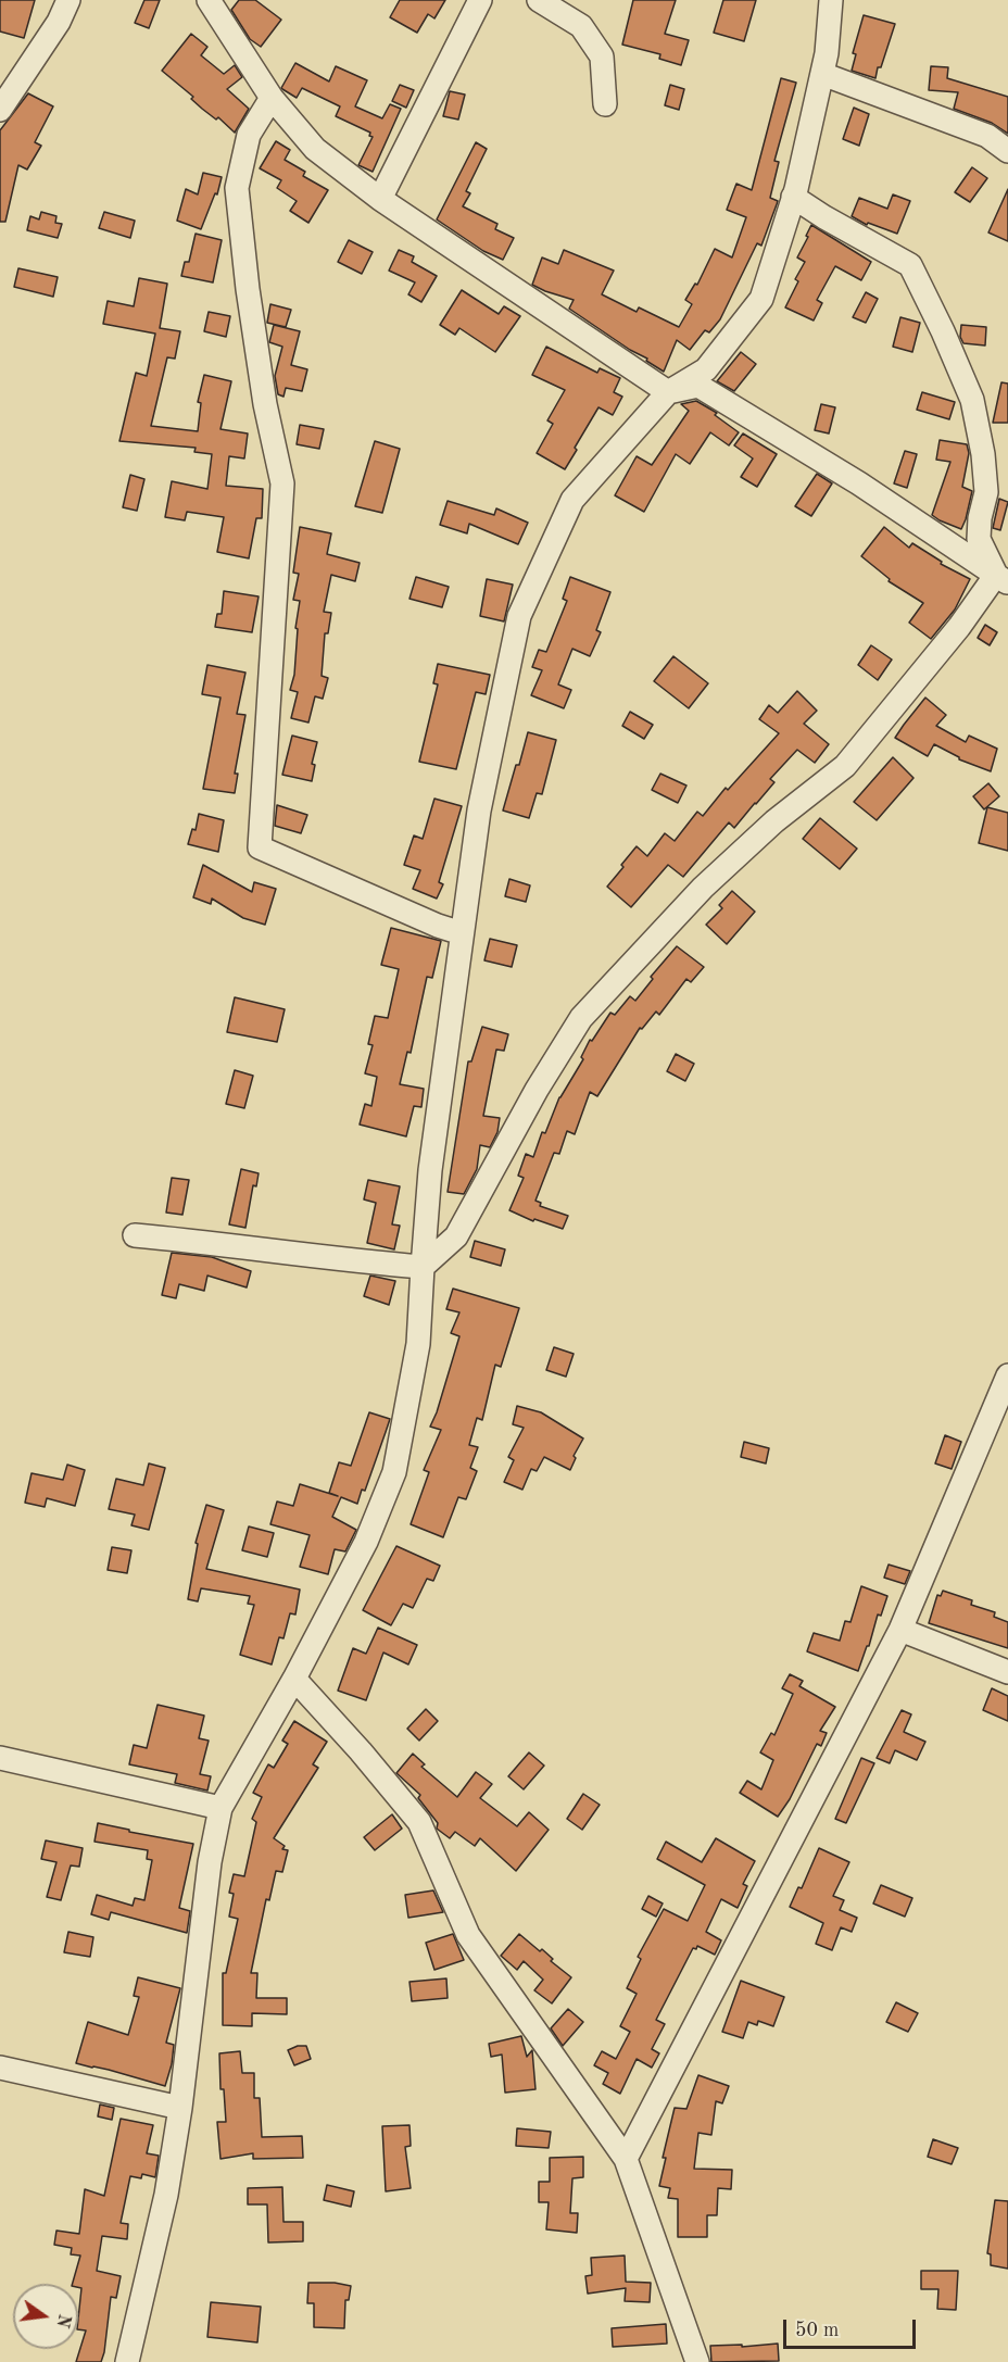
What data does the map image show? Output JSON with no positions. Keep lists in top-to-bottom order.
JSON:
{
  "scale_bar": "50 m",
  "north": "right"
}
